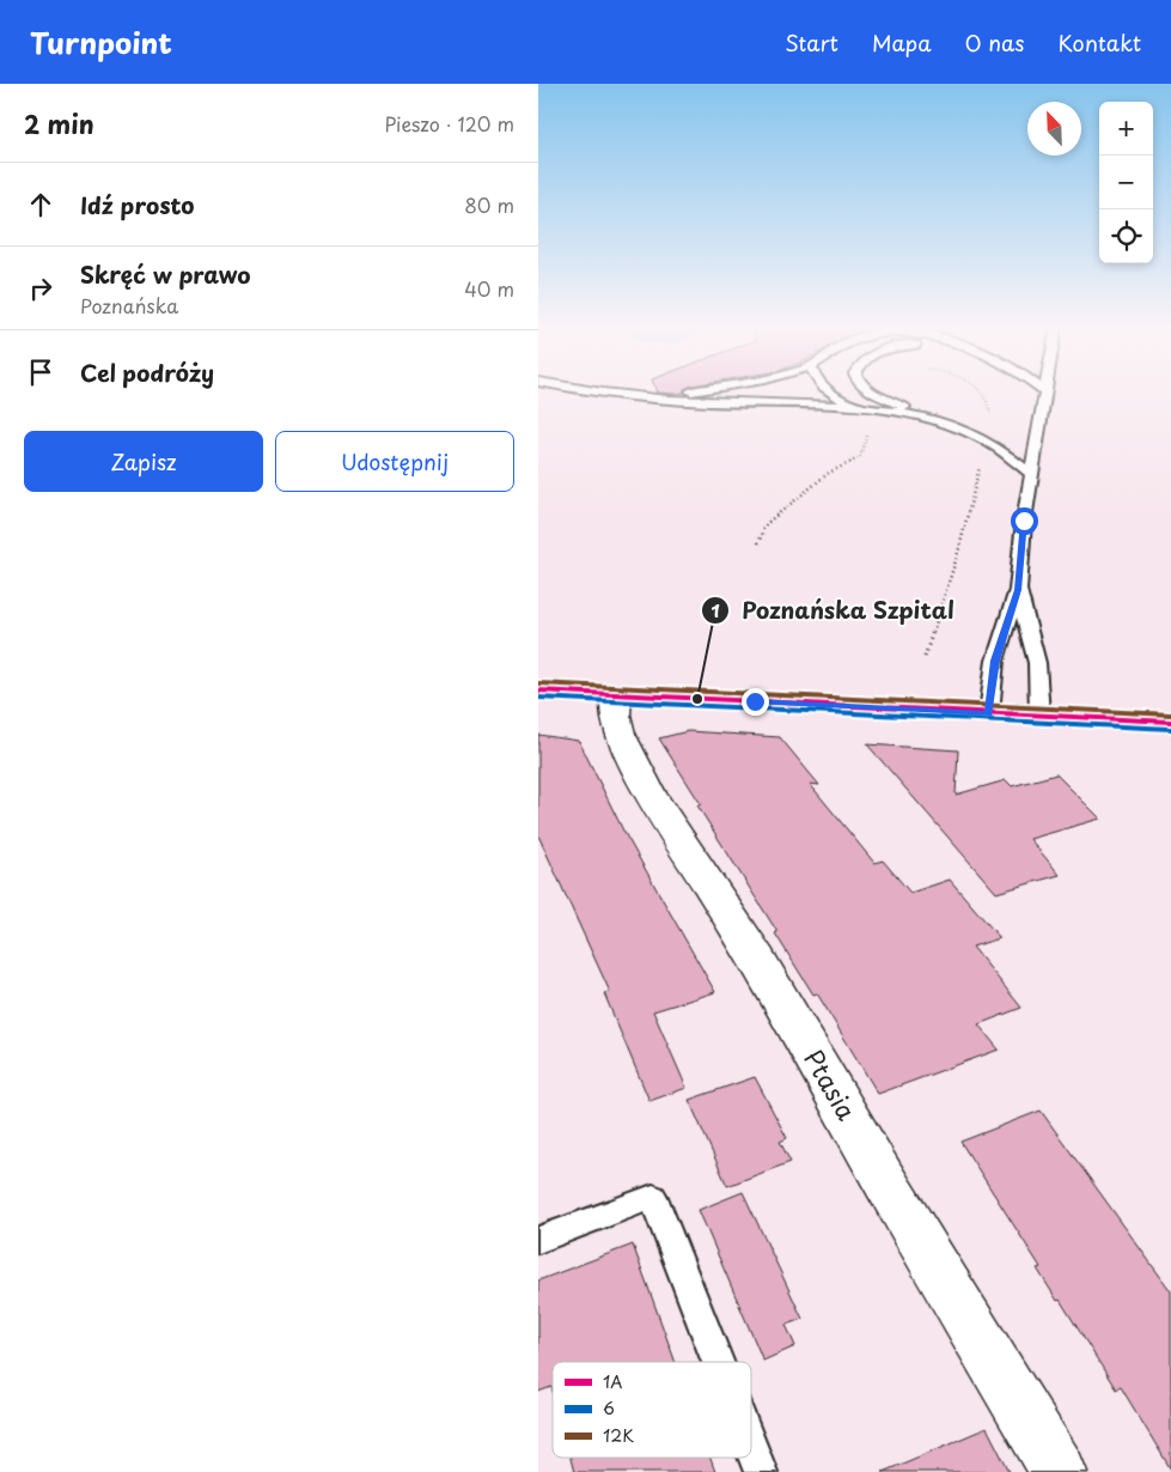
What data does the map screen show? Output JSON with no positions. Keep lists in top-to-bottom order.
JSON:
{
  "streets": {
    "street": ["Ptasia"]
  },
  "places": ["Poznańska Szpital"],
  "lines": ["transit line 12K", "transit line 1A", "transit line 6"],
  "legend": ["1A", "6", "12K"],
  "north": "top left",
  "page": {
    "header": "Turnpoint",
    "nav": [
      "Start",
      "Mapa",
      "O nas",
      "Kontakt"
    ],
    "heading": ["2 min", "Pieszo · 120 m"],
    "map_buttons": ["+", "−"],
    "list": [
      ["Idź prosto", "80 m"],
      ["Skręć w prawo", "Poznańska", "40 m"],
      "Cel podróży"
    ],
    "buttons": ["Zapisz", "Udostępnij"]
  }
}
